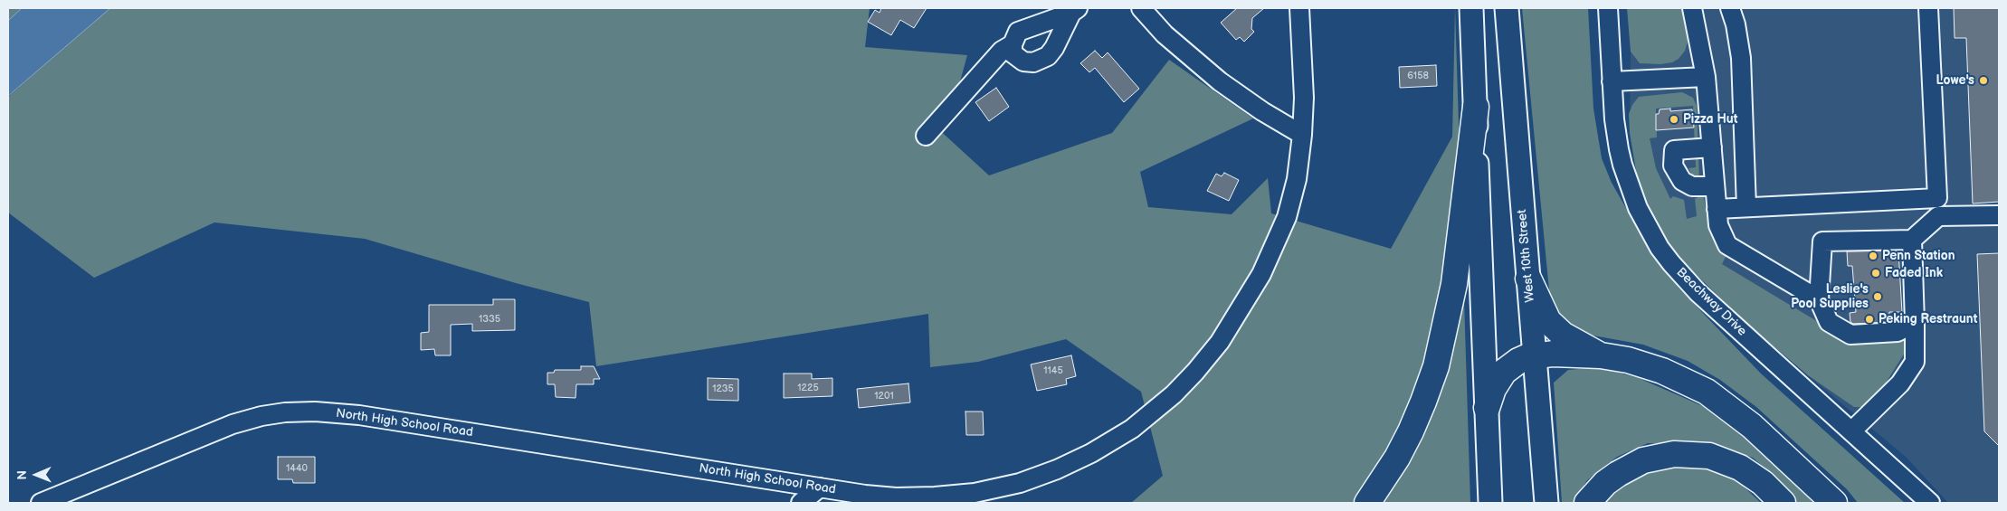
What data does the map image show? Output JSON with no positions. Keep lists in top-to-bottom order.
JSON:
{
  "streets": {
    "main road": ["West 10th Street"],
    "street": ["Beachway Drive", "North High School Road"]
  },
  "places": [
    "Lowe's",
    "Pizza Hut",
    "Penn Station",
    "Faded Ink",
    "Leslie's Pool Supplies",
    "Peking Restraunt"
  ],
  "house_numbers": [
    "6158",
    "1335",
    "1145",
    "1225",
    "1235",
    "1201",
    "1440"
  ],
  "north": "left"
}
